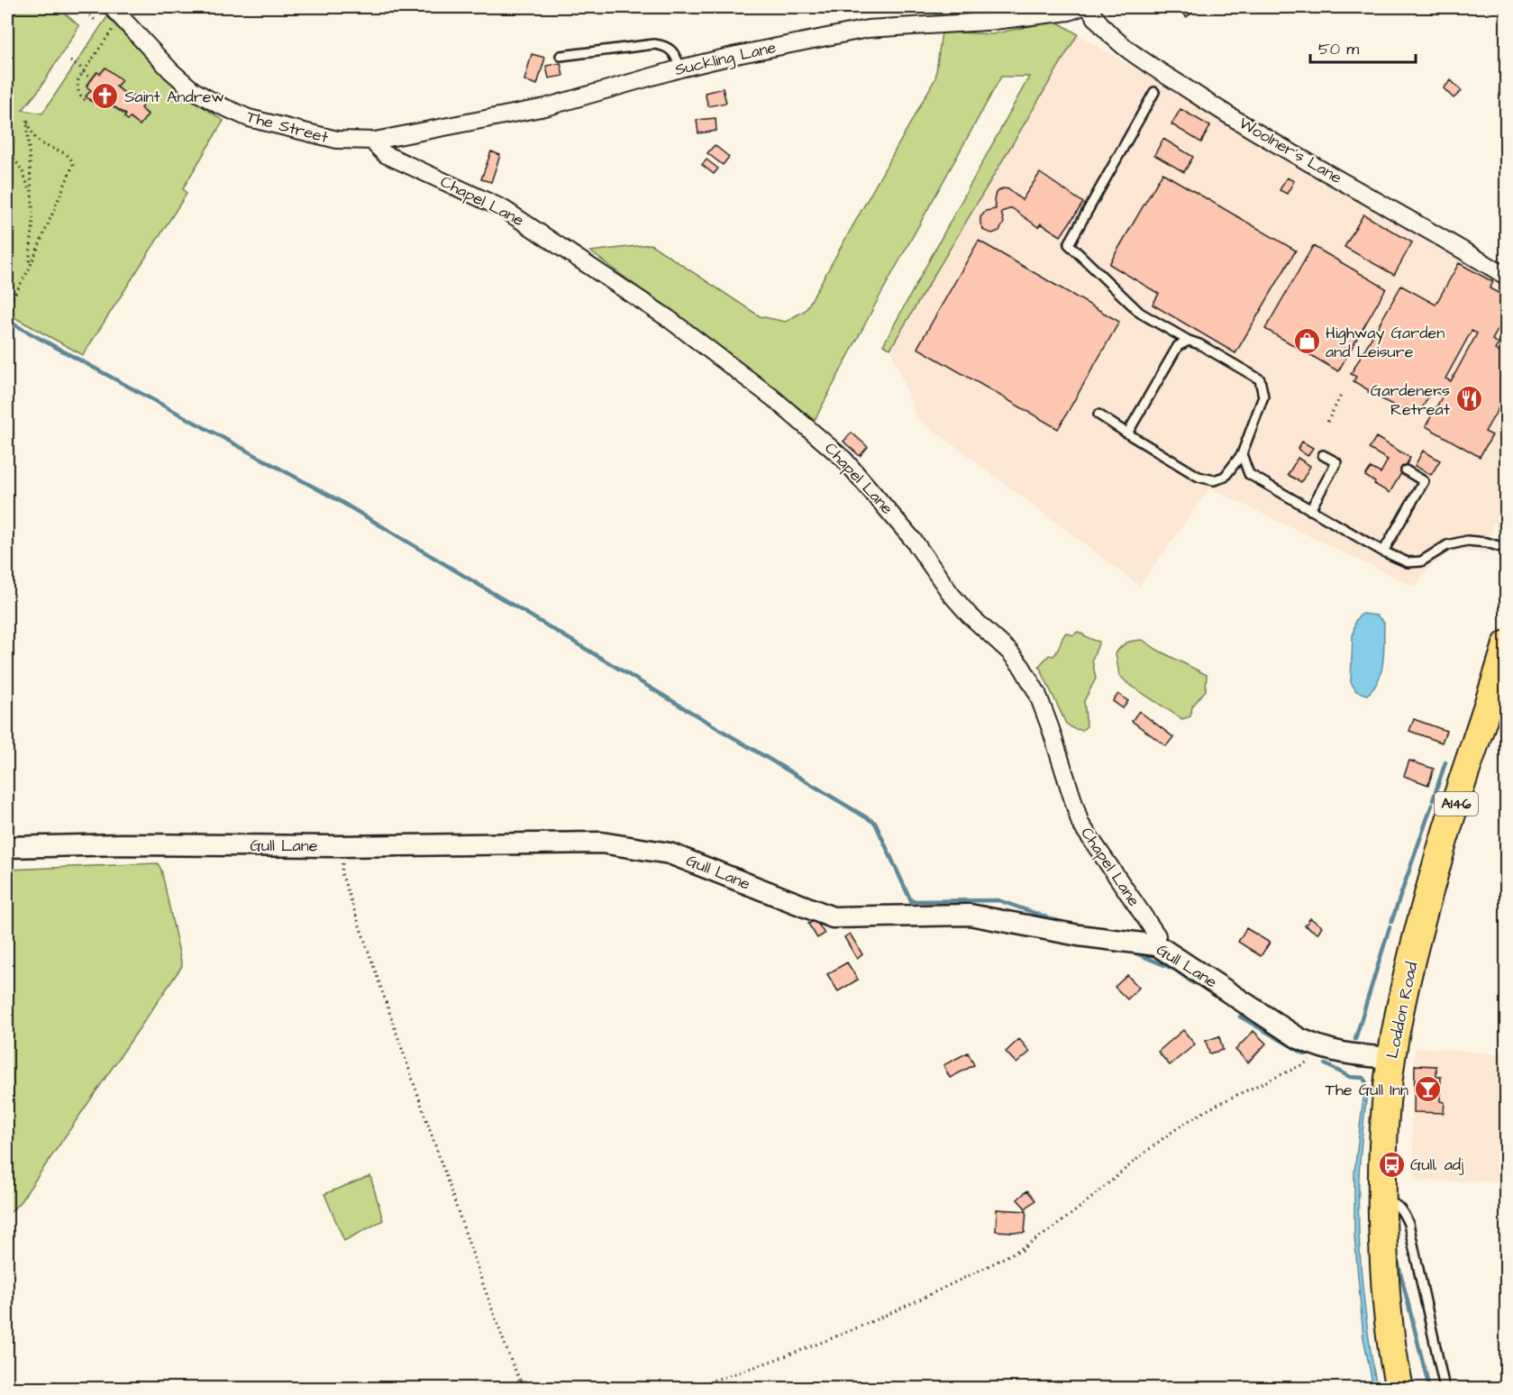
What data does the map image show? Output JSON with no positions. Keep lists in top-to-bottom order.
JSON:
{
  "streets": {
    "highway": ["A146", "Loddon Road"],
    "street": [
      "Suckling Lane",
      "The Street",
      "Woolner's Lane",
      "Chapel Lane",
      "Gull Lane"
    ]
  },
  "crossings": [
    ["Suckling Lane", "The Street"],
    ["Suckling Lane", "Chapel Lane"],
    ["The Street", "Chapel Lane"],
    ["Chapel Lane", "Gull Lane"],
    ["Gull Lane", "Loddon Road"]
  ],
  "places": {
    "church": ["Saint Andrew"],
    "shop": ["Highway Garden and Leisure"],
    "restaurant": ["Gardeners Retreat"],
    "bar": ["The Gull Inn"],
    "bus stop": ["Gull, adj"]
  },
  "scale_bar": "50 m"
}
